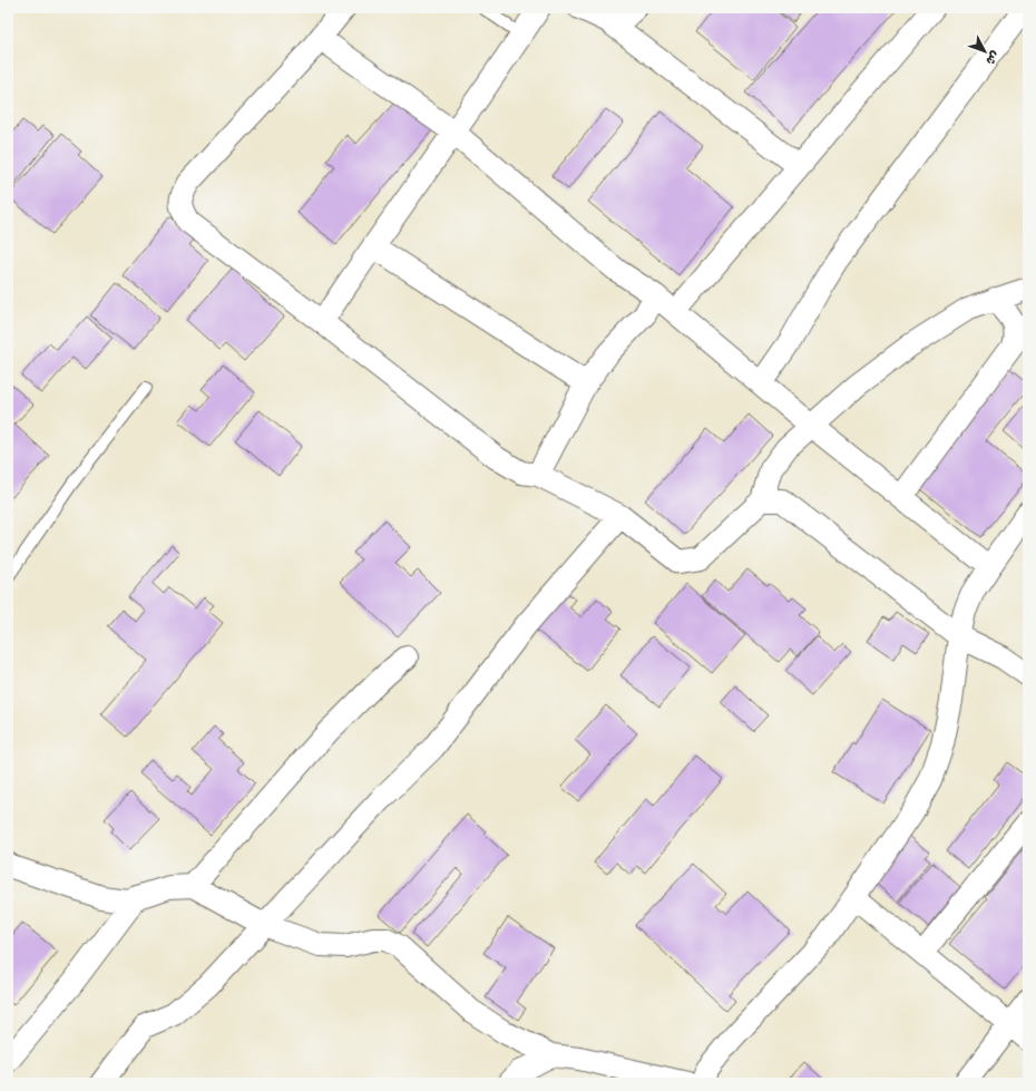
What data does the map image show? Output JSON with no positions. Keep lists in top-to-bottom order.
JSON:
{
  "north": "bottom right"
}
